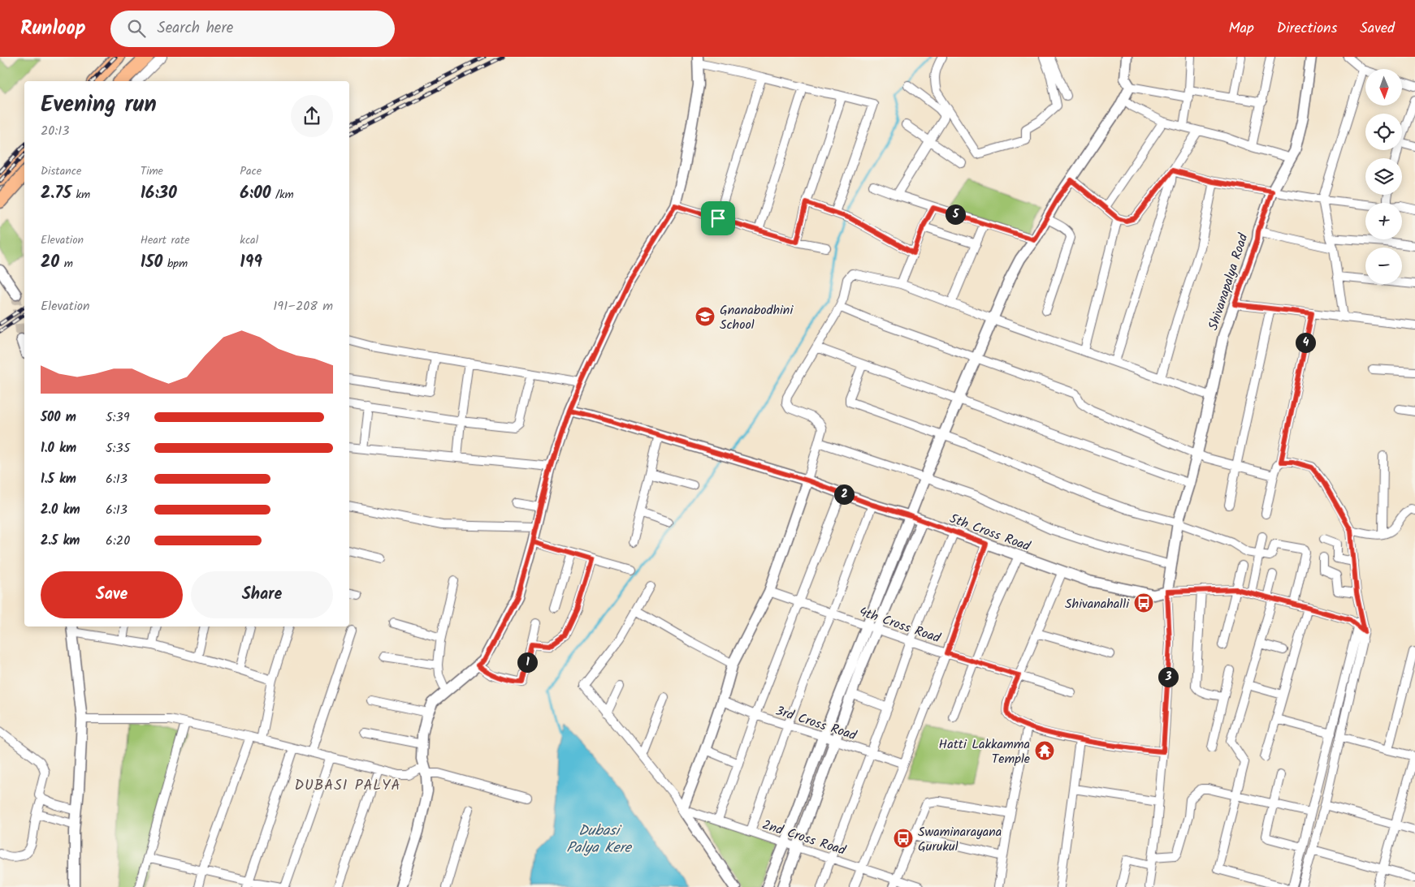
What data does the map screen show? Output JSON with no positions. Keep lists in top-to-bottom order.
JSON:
{
  "streets": {
    "street": [
      "Shivanapalya Road",
      "5th Cross Road",
      "4th Cross Road",
      "3rd Cross Road",
      "2nd Cross Road"
    ]
  },
  "crossings": [
    ["Shivanapalya Road", "5th Cross Road"]
  ],
  "districts": ["DUBASI PALYA"],
  "water": ["Dubasi Palya Kere"],
  "places": {
    "school or university": ["Gnanabodhini School"],
    "bus stop": ["Shivanahalli", "Swaminarayana Gurukul"],
    "temple": ["Hatti Lakkamma Temple"]
  },
  "north": "bottom",
  "page": {
    "header": "Runloop",
    "search": "Search here",
    "nav": ["Map", "Directions", "Saved"],
    "map_buttons": ["+", "−"],
    "heading": ["Evening run", "20:13"],
    "stats": [
      ["Distance", "2.75 km"],
      ["Time", "16:30"],
      ["Pace", "6:00 /km"],
      ["Elevation", "20 m"],
      ["Heart rate", "150 bpm"],
      ["kcal", "199"]
    ],
    "pins": [
      "5",
      "4",
      "2",
      "1",
      "3"
    ],
    "chart": ["Elevation", "191–208 m"],
    "list": [
      {
        "name": "500 m",
        "note": "5:39"
      },
      {
        "name": "1.0 km",
        "note": "5:35"
      },
      {
        "name": "1.5 km",
        "note": "6:13"
      },
      {
        "name": "2.0 km",
        "note": "6:13"
      },
      {
        "name": "2.5 km",
        "note": "6:20"
      }
    ],
    "buttons": ["Save", "Share"]
  }
}
